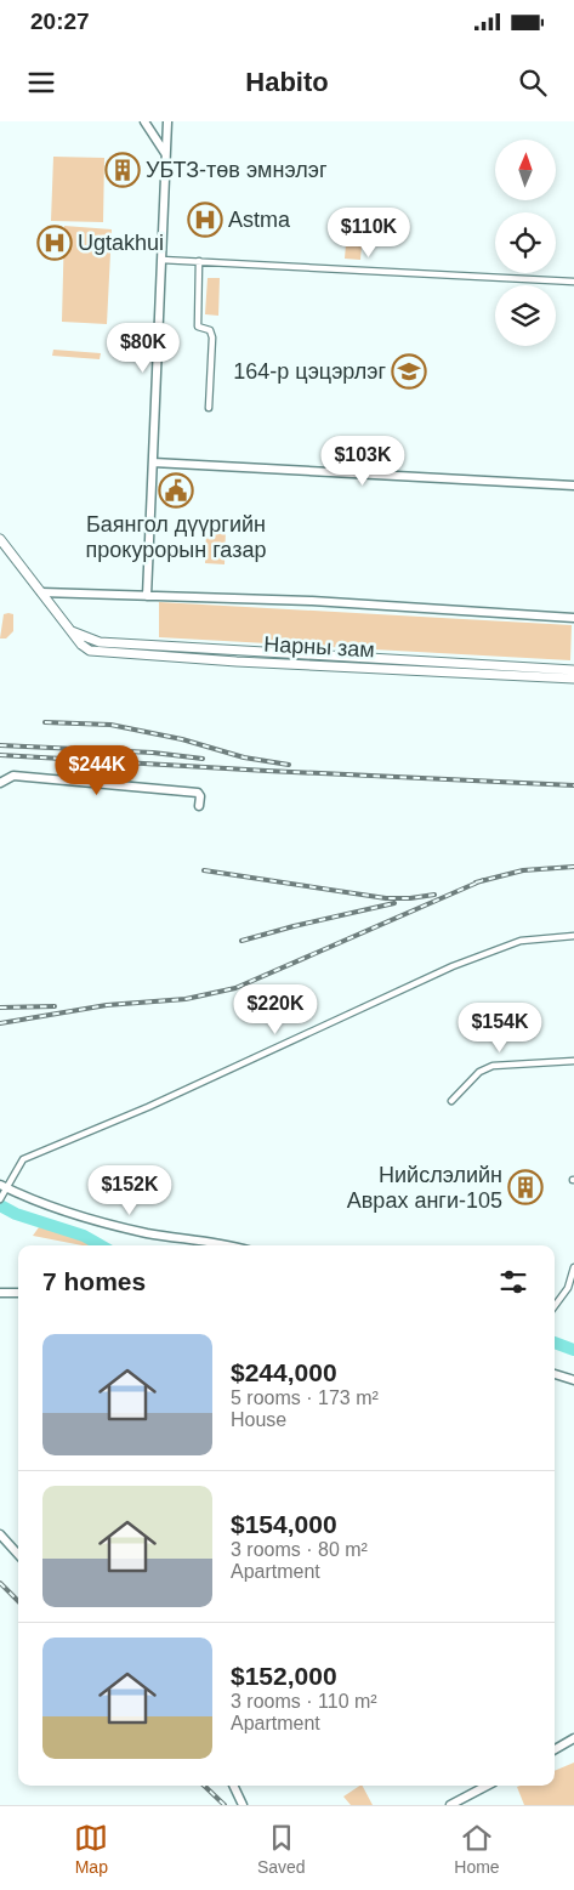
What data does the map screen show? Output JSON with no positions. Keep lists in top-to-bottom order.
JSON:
{
  "streets": {
    "main road": ["Нарны зам"]
  },
  "places": {
    "building": ["УБТЗ-төв эмнэлэг", "Нийслэлийн Аврах анги-105"],
    "hospital": ["Astma", "Ugtakhui"],
    "school or university": ["164-р цэцэрлэг"],
    "public building": ["Баянгол дүүргийн прокурорын газар"]
  },
  "north": "top",
  "page": {
    "status": "20:27",
    "header": "Habito",
    "price": [
      "$110K",
      "$80K",
      "$103K",
      "$244K",
      "$220K",
      "$154K",
      "$152K"
    ],
    "heading": "7 homes",
    "list": [
      {
        "name": "$244,000",
        "note": "5 rooms · 173 m² · House"
      },
      {
        "name": "$154,000",
        "note": "3 rooms · 80 m² · Apartment"
      },
      {
        "name": "$152,000",
        "note": "3 rooms · 110 m² · Apartment"
      }
    ],
    "tabs": ["Map", "Saved", "Home"]
  }
}
